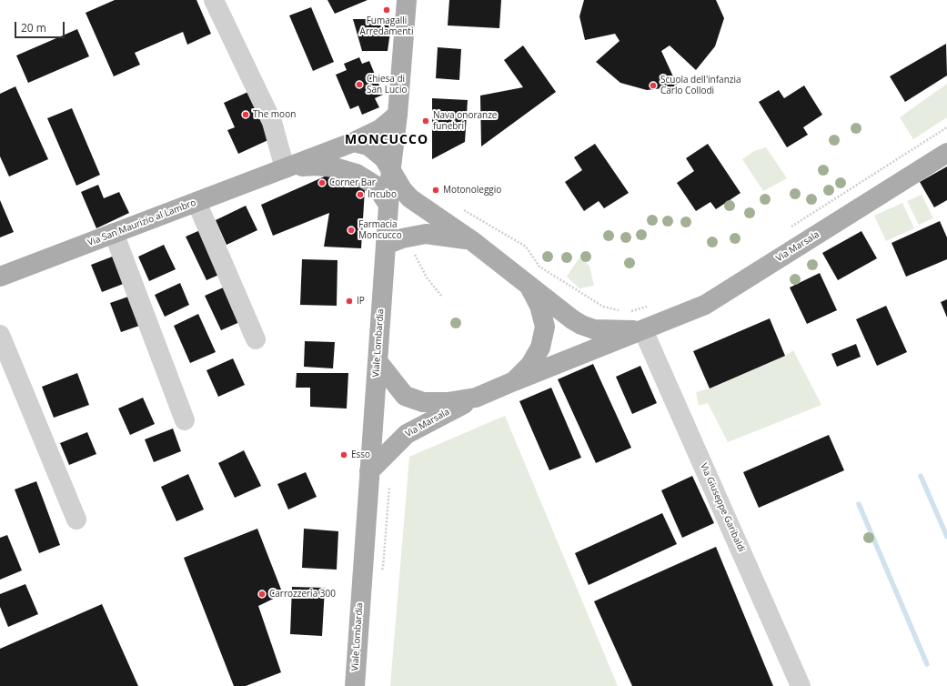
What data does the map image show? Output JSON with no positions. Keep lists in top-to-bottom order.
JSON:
{
  "streets": {
    "main road": ["Via San Maurizio al Lambro", "Via Marsala", "Viale Lombardia"],
    "street": ["Via Giuseppe Garibaldi"]
  },
  "crossings": [
    ["Via San Maurizio al Lambro", "Via Marsala"],
    ["Via San Maurizio al Lambro", "Viale Lombardia"],
    ["Via Marsala", "Viale Lombardia"],
    ["Via Marsala", "Via Giuseppe Garibaldi"]
  ],
  "districts": ["MONCUCCO"],
  "places": [
    "Fumagalli Arredamenti",
    "Chiesa di San Lucio",
    "Scuola dell'infanzia Carlo Collodi",
    "The moon",
    "Nava onoranze funebri",
    "Corner Bar",
    "Motonoleggio",
    "Incubo",
    "Farmacia Moncucco",
    "IP",
    "Esso",
    "Carrozzeria 300"
  ],
  "scale_bar": "20 m"
}
